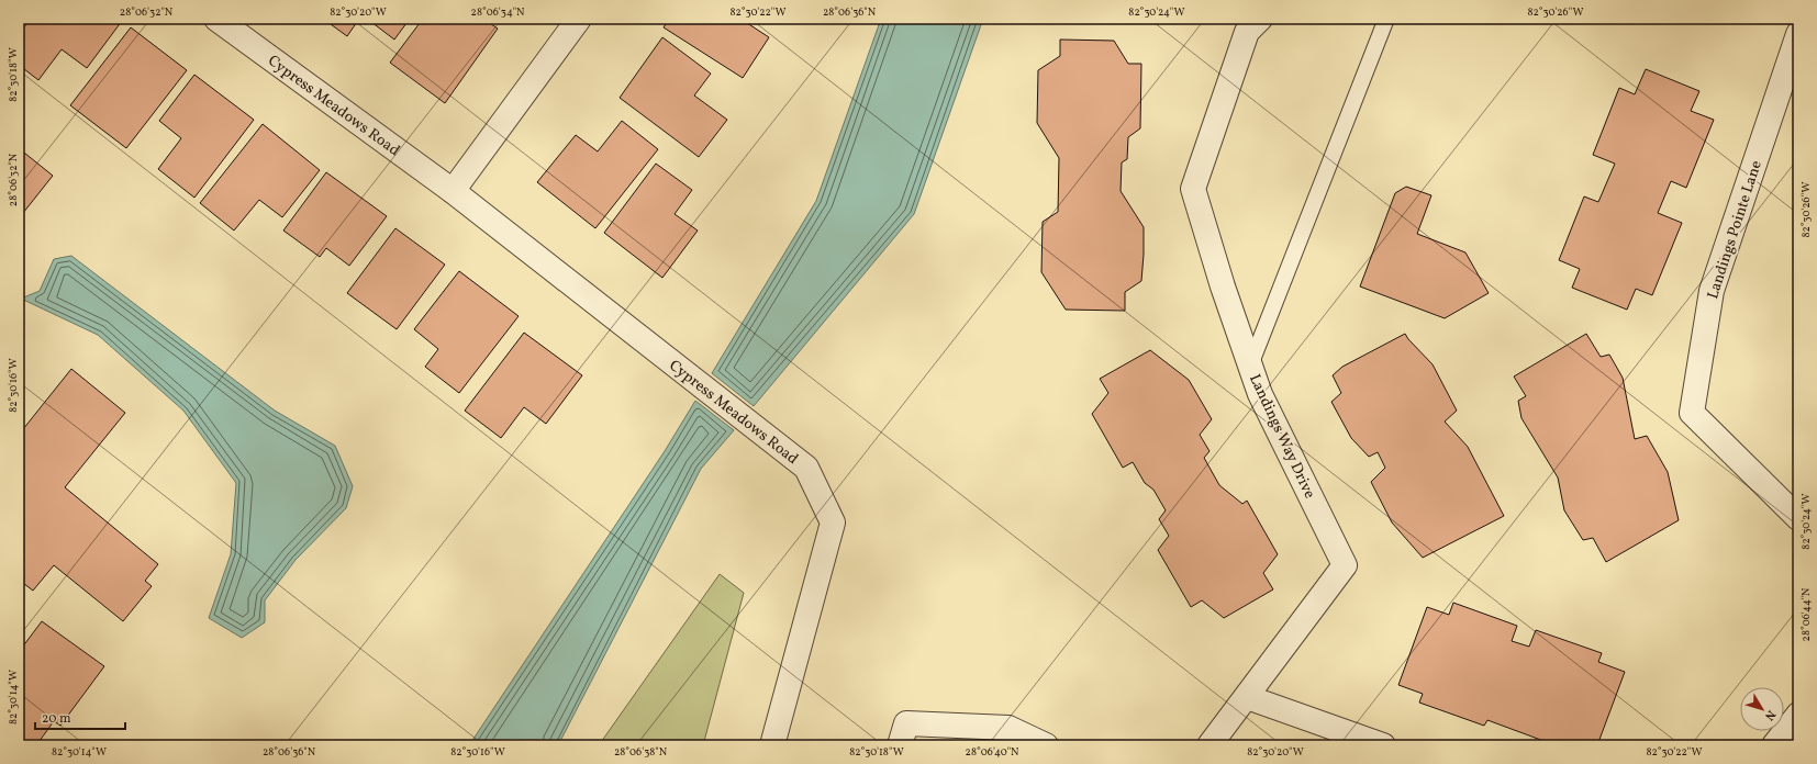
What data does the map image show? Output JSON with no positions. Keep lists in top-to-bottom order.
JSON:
{
  "streets": {
    "street": ["Cypress Meadows Road", "Landings Pointe Lane", "Landings Way Drive"]
  },
  "scale_bar": "20 m",
  "north": "bottom right",
  "coordinates": [
    "28°06'32\"N",
    "82°30'20\"W",
    "28°06'34\"N",
    "82°30'22\"W",
    "28°06'36\"N",
    "82°30'24\"W",
    "82°30'26\"W",
    "82°30'18\"W",
    "82°30'16\"W",
    "28°06'44\"N",
    "82°30'14\"W",
    "28°06'38\"N",
    "28°06'40\"N"
  ]
}
